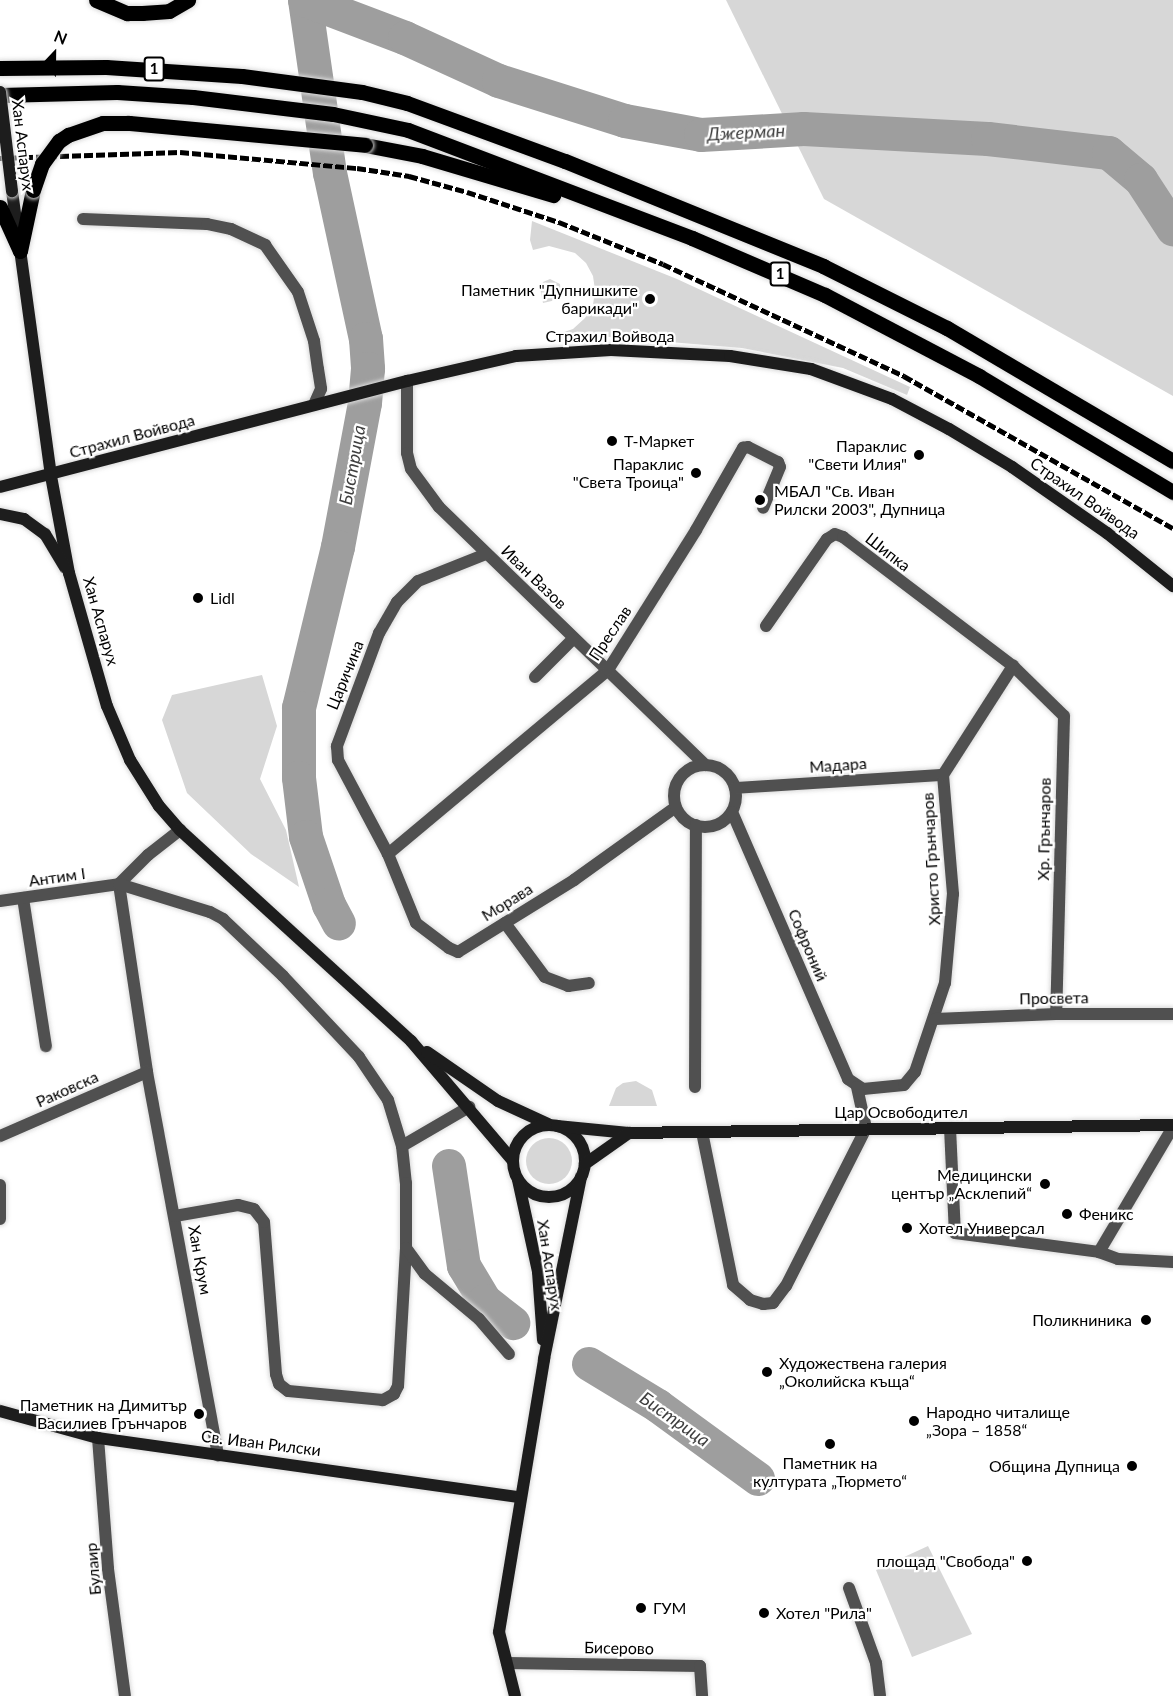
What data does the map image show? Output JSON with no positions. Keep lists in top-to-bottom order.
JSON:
{
  "streets": {
    "main road": ["1"],
    "street": [
      "Хан Аспарух",
      "Страхил Войвода",
      "Шипка",
      "Иван Вазов",
      "Преслав",
      "Царичина",
      "Мадара",
      "Хр. Грънчаров",
      "Христо Грънчаров",
      "Антим I",
      "Морава",
      "Софроний",
      "Просвета",
      "Раковска",
      "Цар Освободител",
      "Хан Крум",
      "Св. Иван Рилски",
      "Булаир",
      "Бисерово"
    ]
  },
  "crossings": [
    ["1", "Хан Аспарух"],
    ["Хан Аспарух", "Страхил Войвода"],
    ["Хан Аспарух", "Цар Освободител"],
    ["Хан Аспарух", "Св. Иван Рилски"],
    ["Хан Аспарух", "Бисерово"],
    ["Страхил Войвода", "Иван Вазов"],
    ["Шипка", "Хр. Грънчаров"],
    ["Шипка", "Христо Грънчаров"],
    ["Иван Вазов", "Преслав"],
    ["Иван Вазов", "Царичина"],
    ["Иван Вазов", "Мадара"],
    ["Иван Вазов", "Морава"],
    ["Иван Вазов", "Софроний"],
    ["Преслав", "Царичина"],
    ["Преслав", "Морава"],
    ["Царичина", "Морава"],
    ["Мадара", "Христо Грънчаров"],
    ["Мадара", "Морава"],
    ["Мадара", "Софроний"],
    ["Хр. Грънчаров", "Христо Грънчаров"],
    ["Хр. Грънчаров", "Просвета"],
    ["Христо Грънчаров", "Софроний"],
    ["Христо Грънчаров", "Просвета"],
    ["Антим I", "Хан Крум"],
    ["Морава", "Софроний"],
    ["Раковска", "Хан Крум"],
    ["Хан Крум", "Св. Иван Рилски"],
    ["Св. Иван Рилски", "Булаир"]
  ],
  "water": ["Джерман", "Бистрица"],
  "places": [
    "Паметник \"Дупнишките барикади\"",
    "Т-Маркет",
    "Параклис \"Свети Илия\"",
    "Параклис \"Света Троица\"",
    "МБАЛ \"Св. Иван Рилски 2003\", Дупница",
    "Lidl",
    "Медицински център „Асклепий“",
    "Феникс",
    "Хотел Универсал",
    "Поликниника",
    "Художествена галерия „Околийска къща“",
    "Паметник на Димитър Василиев Грънчаров",
    "Народно читалище „Зора – 1858“",
    "Паметник на културата „Тюрмето“",
    "Община Дупница",
    "площад \"Свобода\"",
    "ГУМ",
    "Хотел \"Рила\""
  ],
  "north": "top"
}
